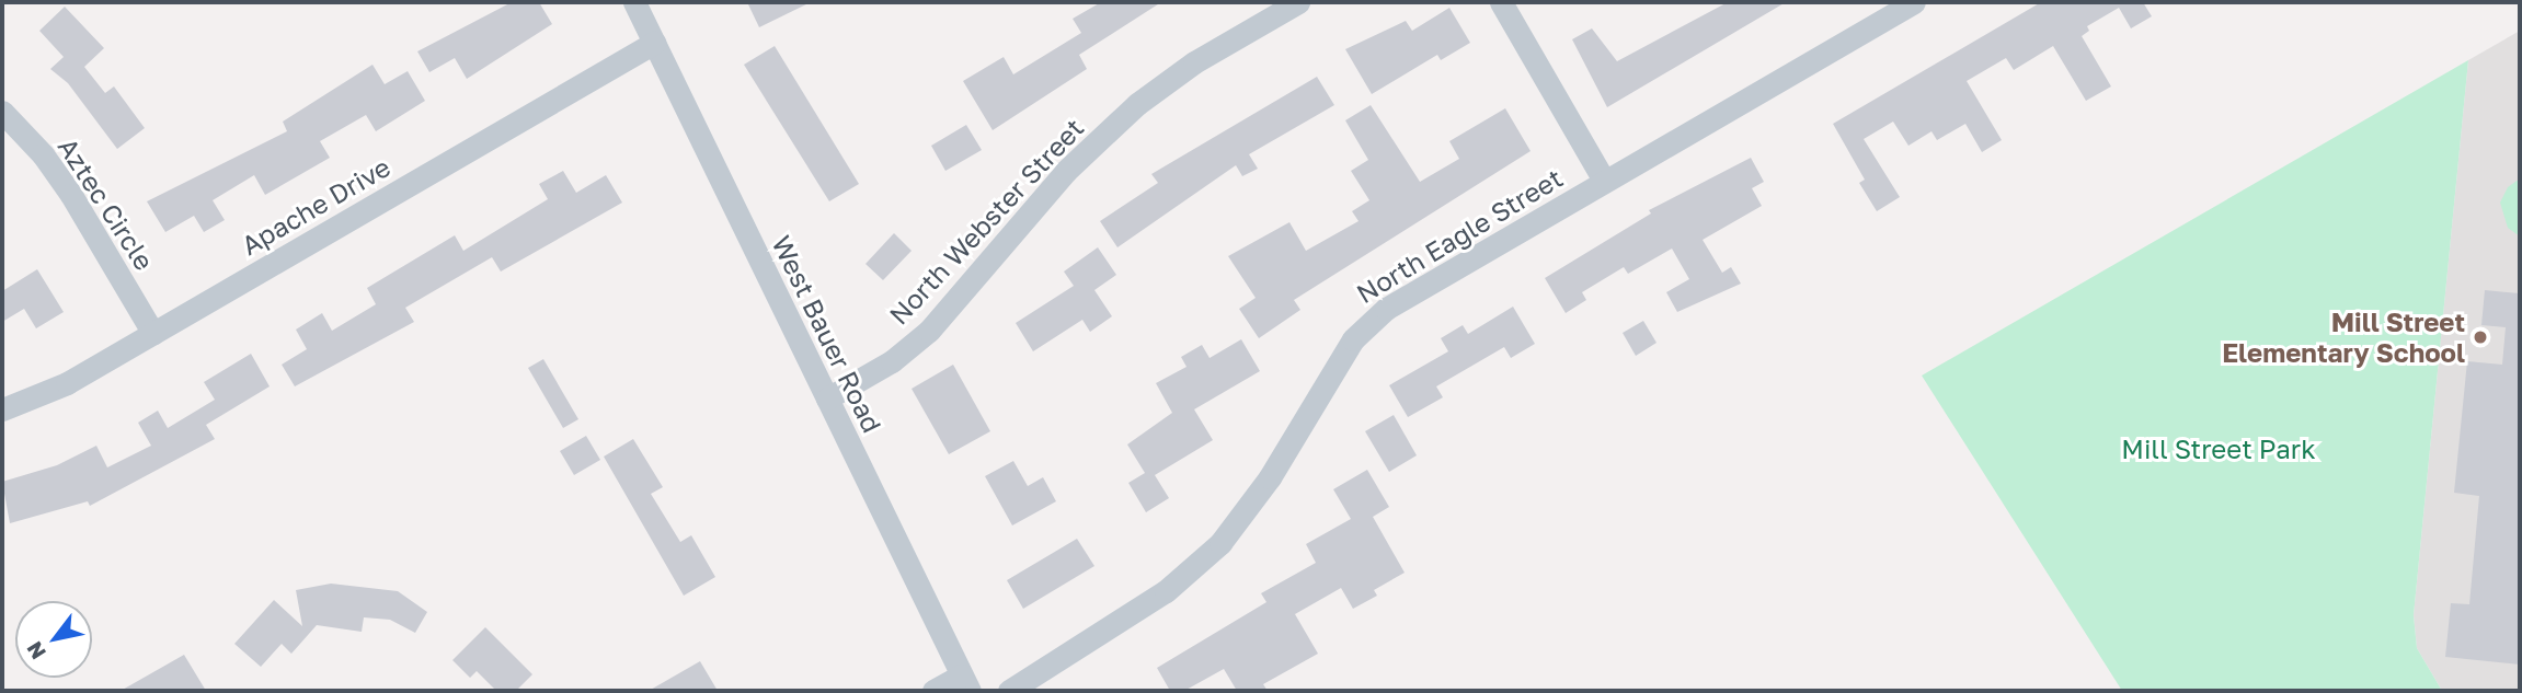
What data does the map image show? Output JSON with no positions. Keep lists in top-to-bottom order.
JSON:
{
  "streets": {
    "street": [
      "Aztec Circle",
      "Apache Drive",
      "North Webster Street",
      "North Eagle Street",
      "West Bauer Road"
    ]
  },
  "crossings": [
    ["Aztec Circle", "Apache Drive"],
    ["Apache Drive", "West Bauer Road"],
    ["North Webster Street", "West Bauer Road"]
  ],
  "parks": ["Mill Street Park"],
  "places": ["Mill Street Elementary School"],
  "north": "bottom left"
}
